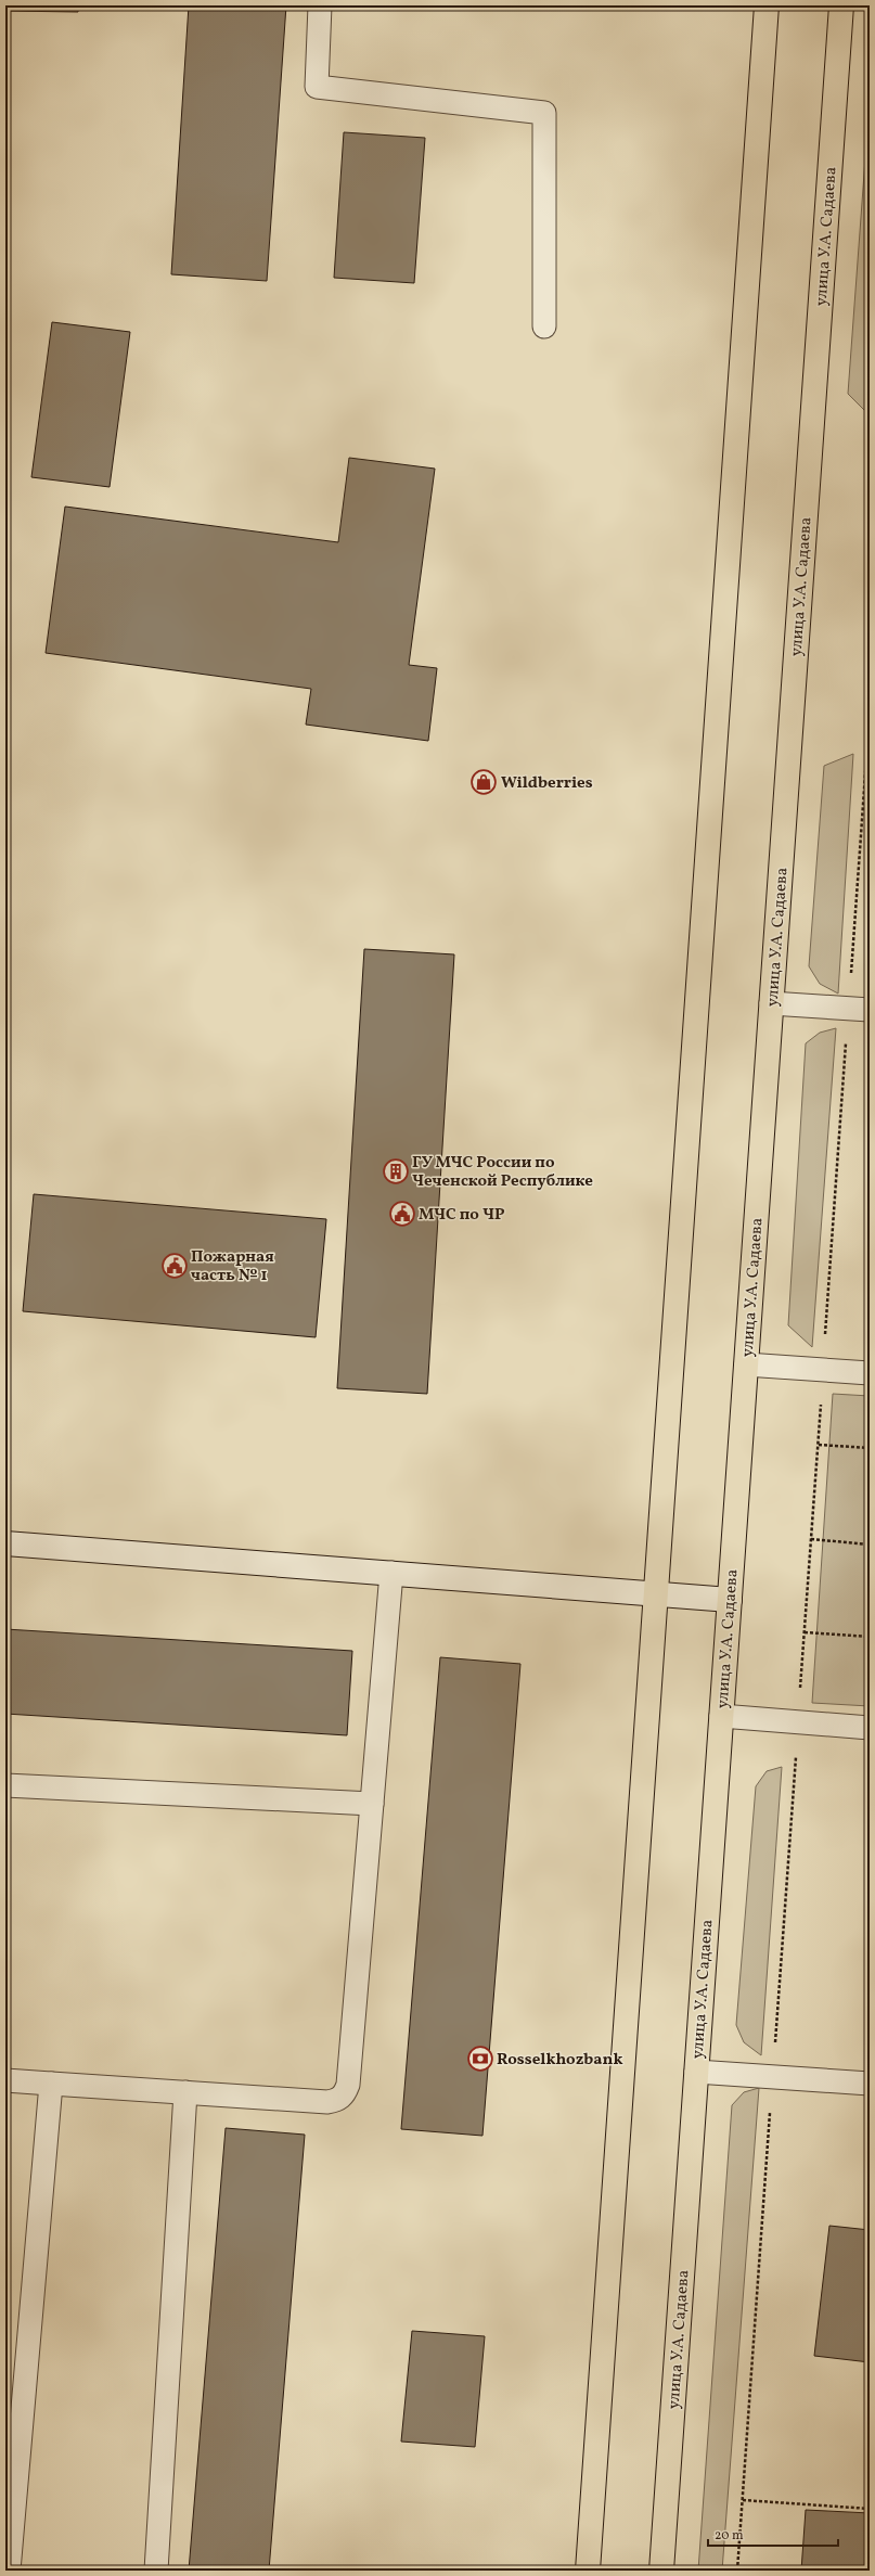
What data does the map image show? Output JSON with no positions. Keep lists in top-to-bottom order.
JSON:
{
  "streets": {
    "main road": ["улица У.А. Садаева"]
  },
  "places": {
    "shop": ["Wildberries"],
    "building": ["ГУ МЧС России по Чеченской Республике"],
    "public building": ["МЧС по ЧР", "Пожарная часть № 1"],
    "bank": ["Rosselkhozbank"]
  },
  "scale_bar": "20 m"
}
